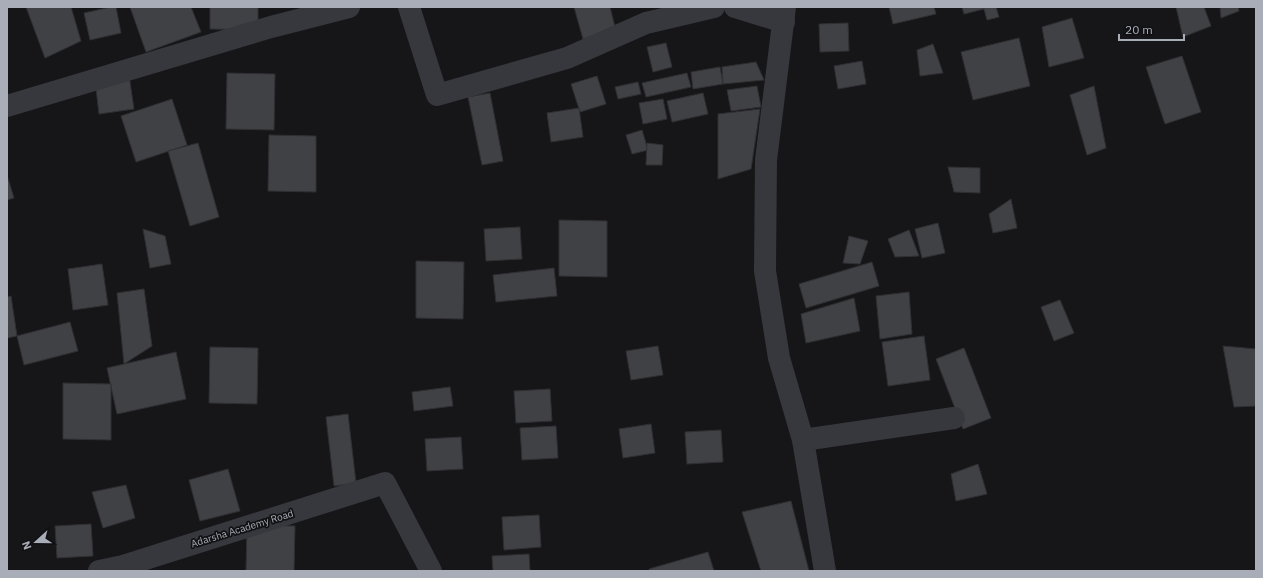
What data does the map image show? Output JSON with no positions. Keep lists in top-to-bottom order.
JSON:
{
  "streets": {
    "street": ["Adarsha Academy Road"]
  },
  "scale_bar": "20 m",
  "north": "left"
}
